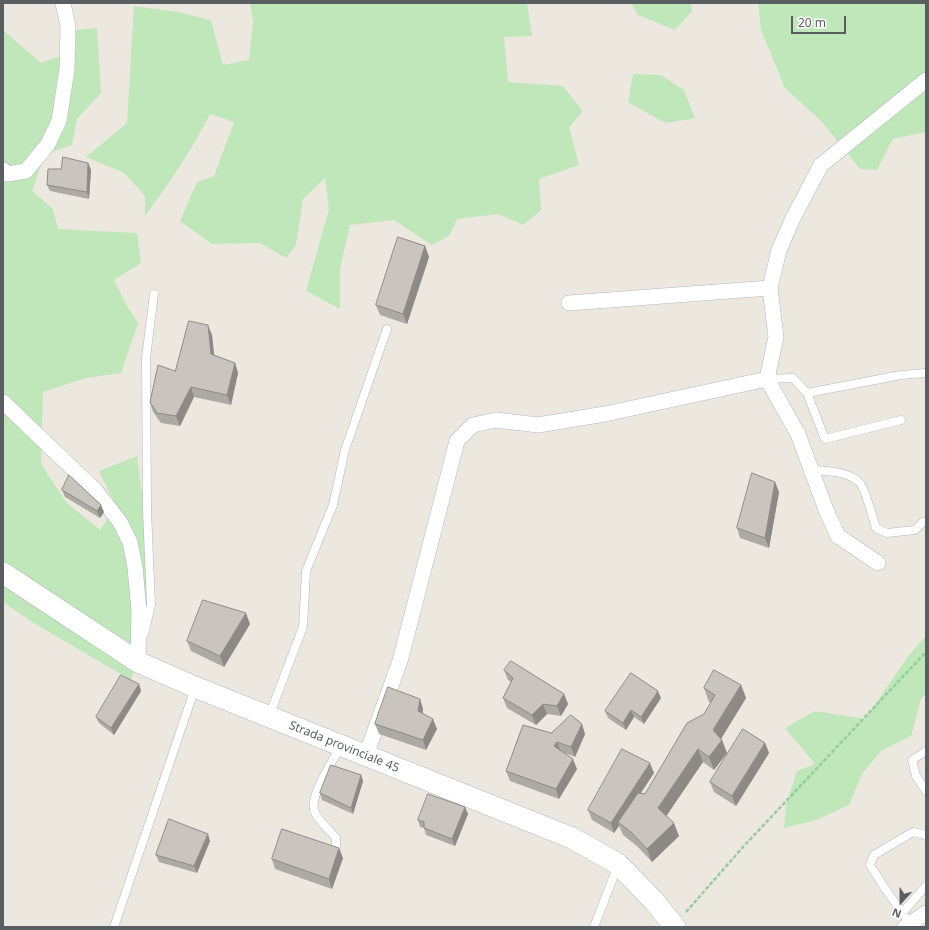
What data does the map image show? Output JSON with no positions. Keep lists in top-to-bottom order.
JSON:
{
  "streets": {
    "main road": ["Strada provinciale 45"]
  },
  "scale_bar": "20 m",
  "north": "bottom"
}
